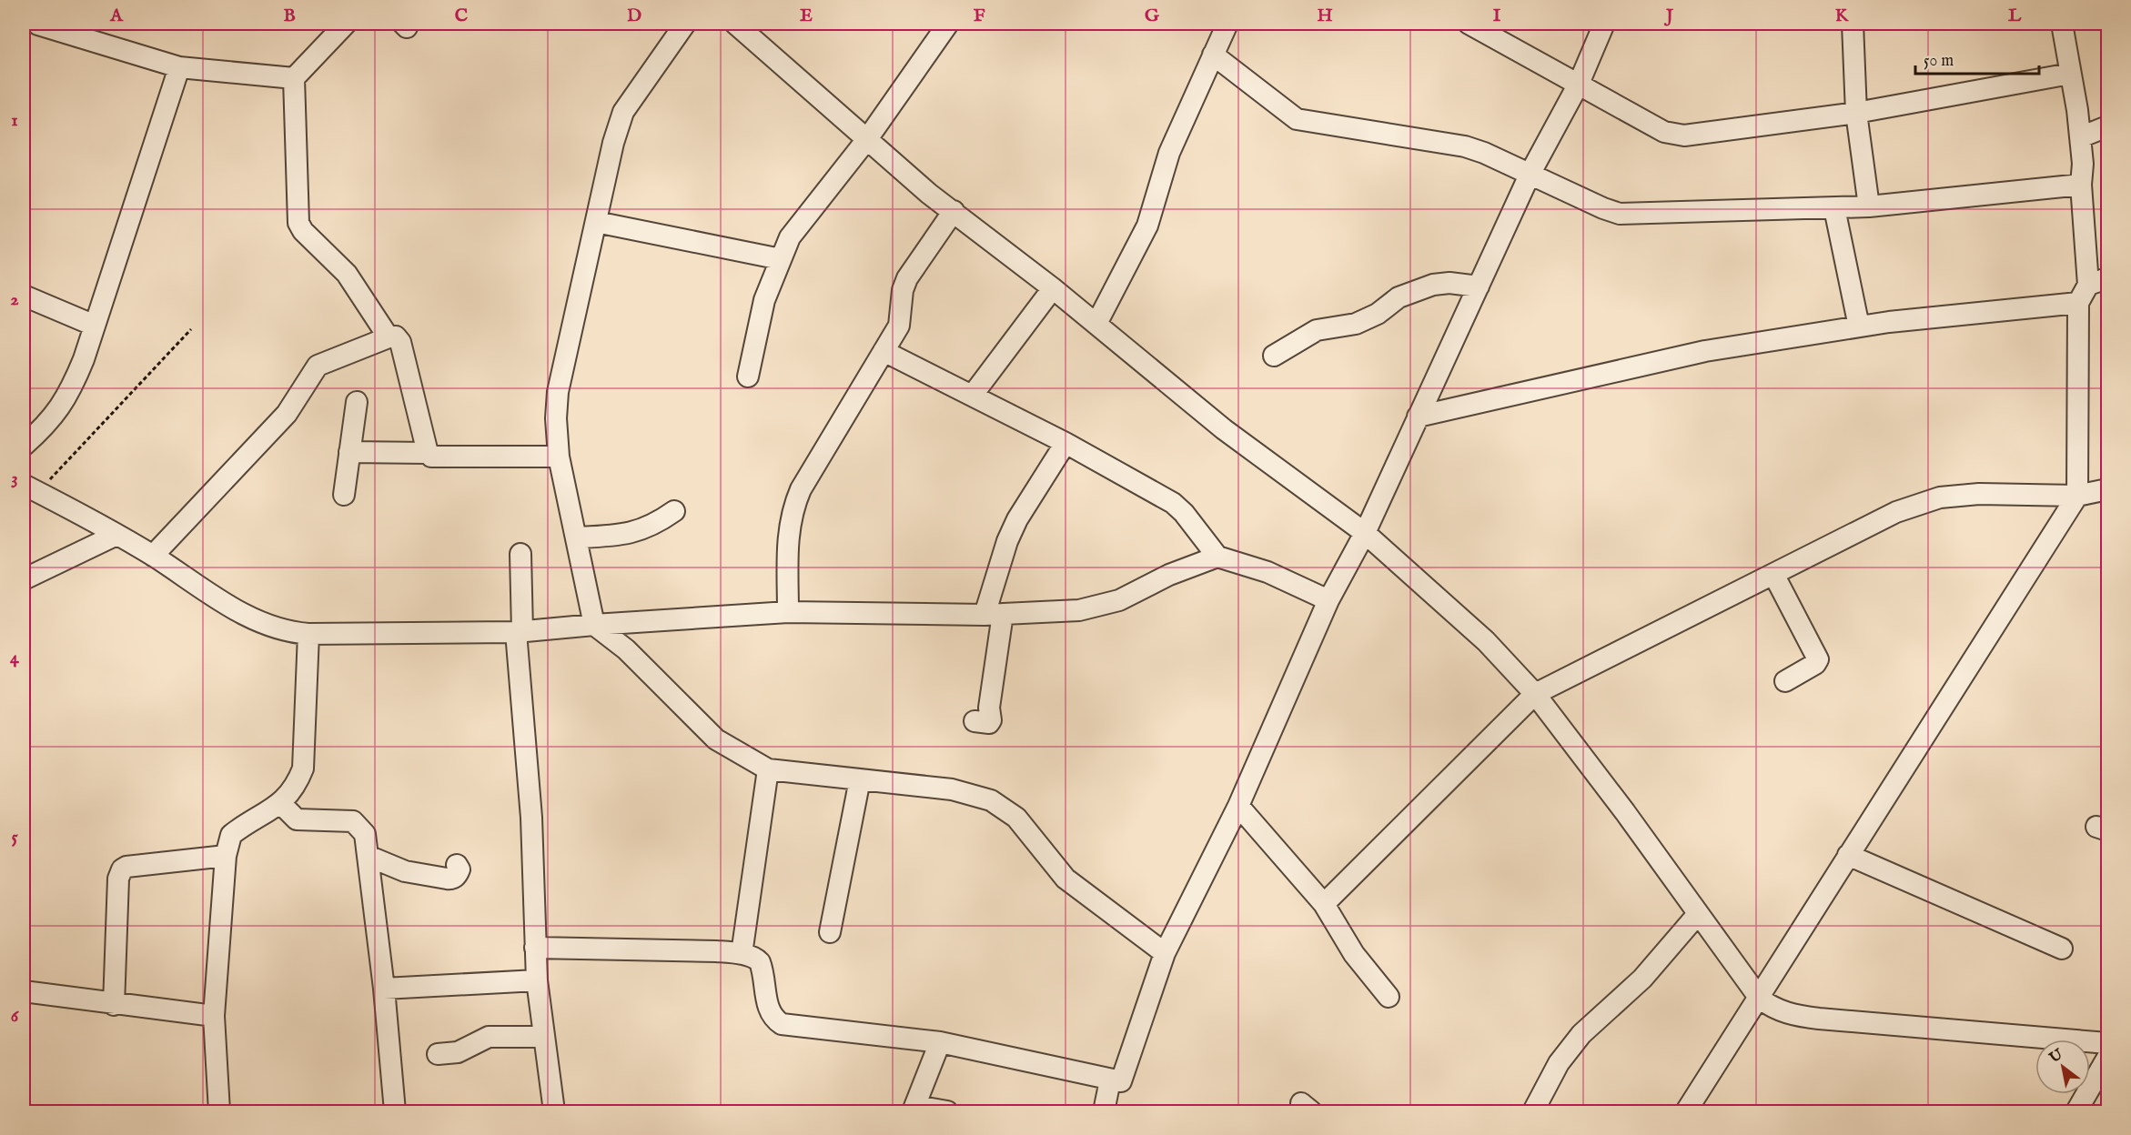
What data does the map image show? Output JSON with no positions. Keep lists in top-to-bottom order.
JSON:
{
  "scale_bar": "50 m",
  "north": "top left",
  "grid": {
    "columns": [
      "A",
      "B",
      "C",
      "D",
      "E",
      "F",
      "G",
      "H",
      "I",
      "J",
      "K",
      "L"
    ],
    "rows": [
      "1",
      "2",
      "3",
      "4",
      "5",
      "6"
    ]
  }
}
